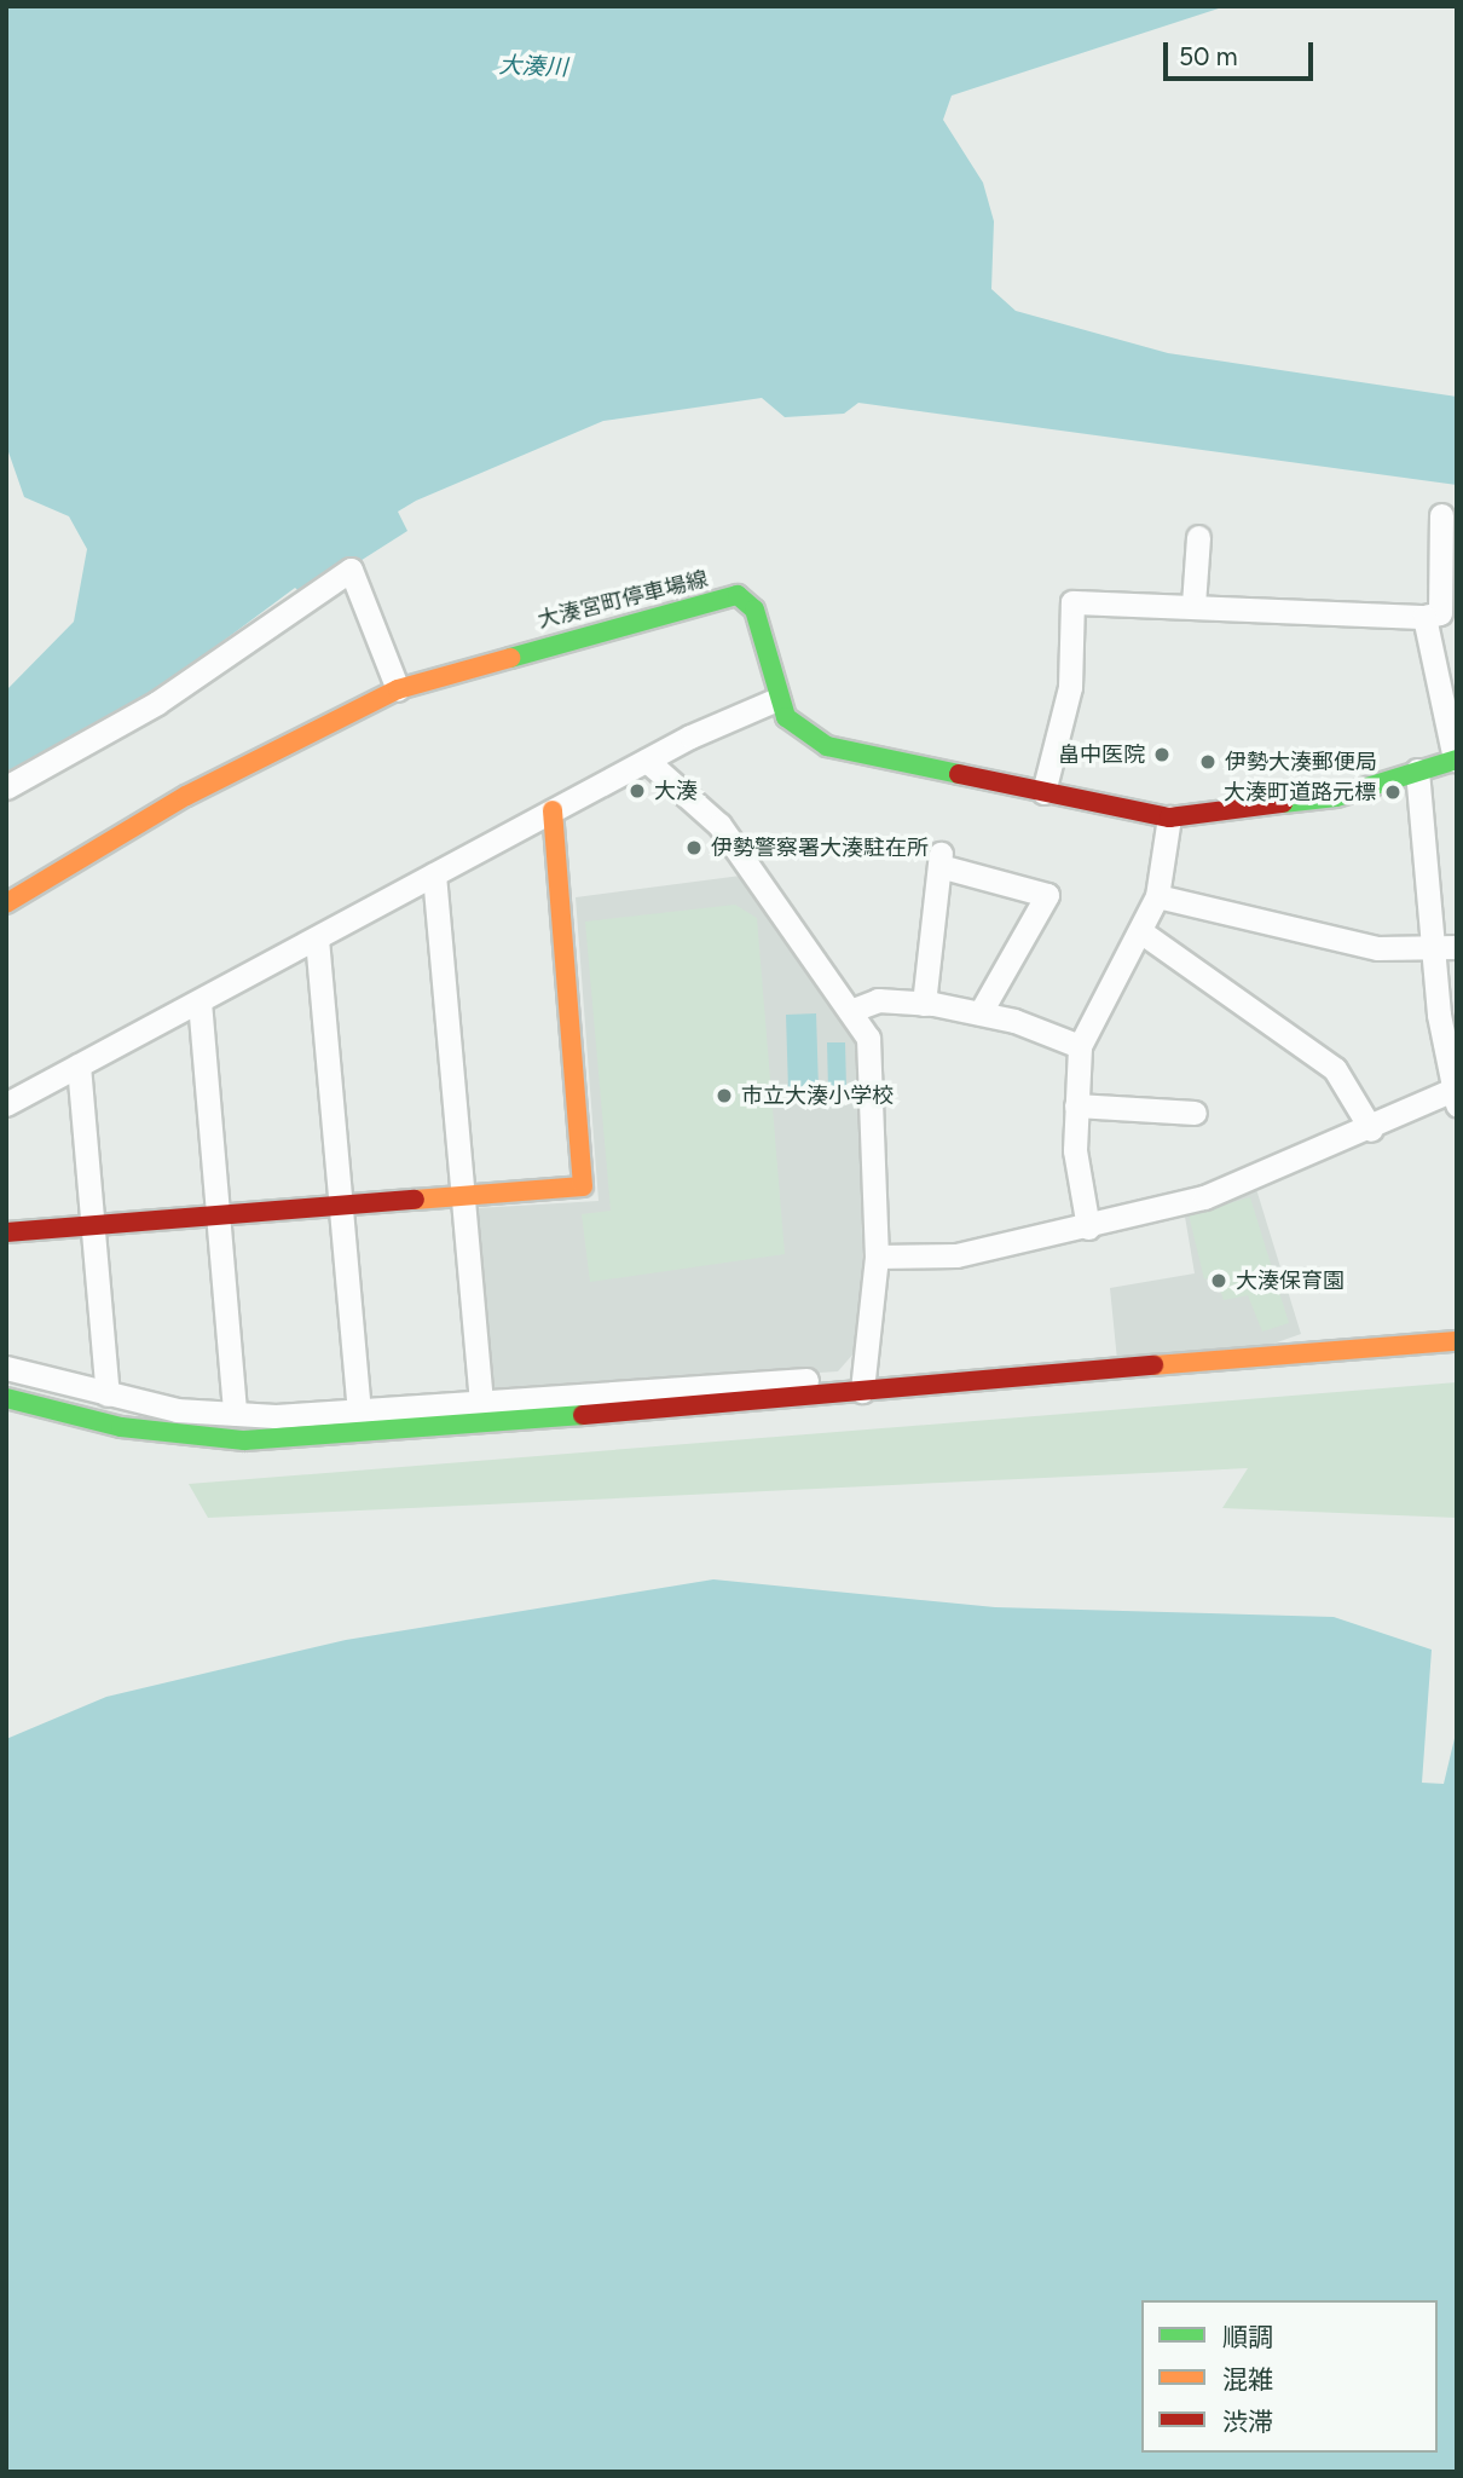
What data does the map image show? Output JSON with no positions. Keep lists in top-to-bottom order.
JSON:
{
  "streets": {
    "street": ["大湊宮町停車場線"]
  },
  "water": ["大湊川"],
  "places": [
    "畠中医院",
    "伊勢大湊郵便局",
    "大湊",
    "大湊町道路元標",
    "伊勢警察署大湊駐在所",
    "市立大湊小学校",
    "大湊保育園"
  ],
  "legend": ["順調", "混雑", "渋滞"],
  "scale_bar": "50 m"
}
